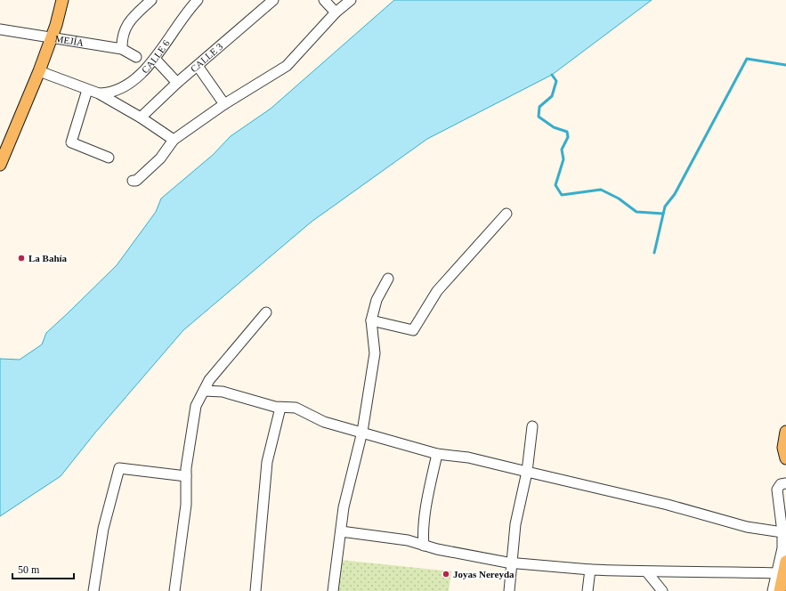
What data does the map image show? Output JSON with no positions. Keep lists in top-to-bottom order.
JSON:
{
  "streets": {
    "street": ["MEJÍA", "CALLE 6", "CALLE 3"]
  },
  "places": ["La Bahía", "Joyas Nereyda"],
  "scale_bar": "50 m"
}
